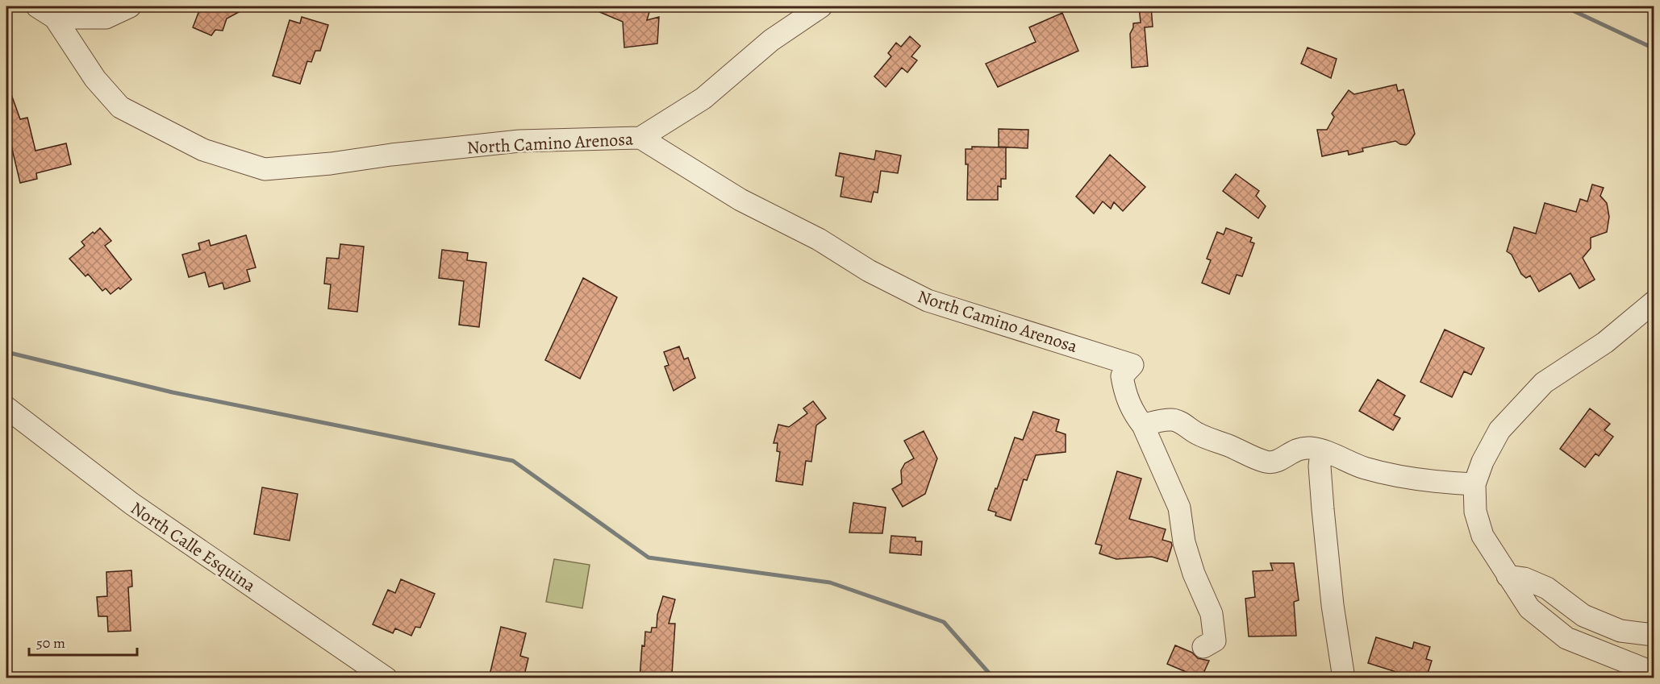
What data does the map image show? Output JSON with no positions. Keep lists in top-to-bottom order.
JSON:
{
  "streets": {
    "street": ["North Camino Arenosa", "North Calle Esquina"]
  },
  "scale_bar": "50 m"
}
